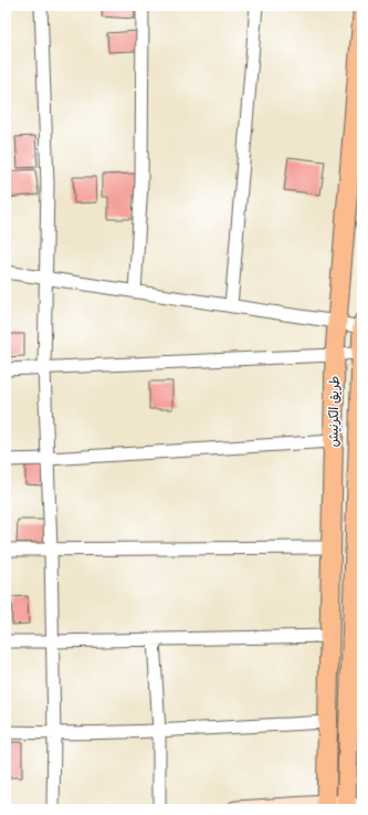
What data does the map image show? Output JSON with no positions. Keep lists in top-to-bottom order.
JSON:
{
  "streets": {
    "main road": ["طريق الكرنيش"]
  }
}
